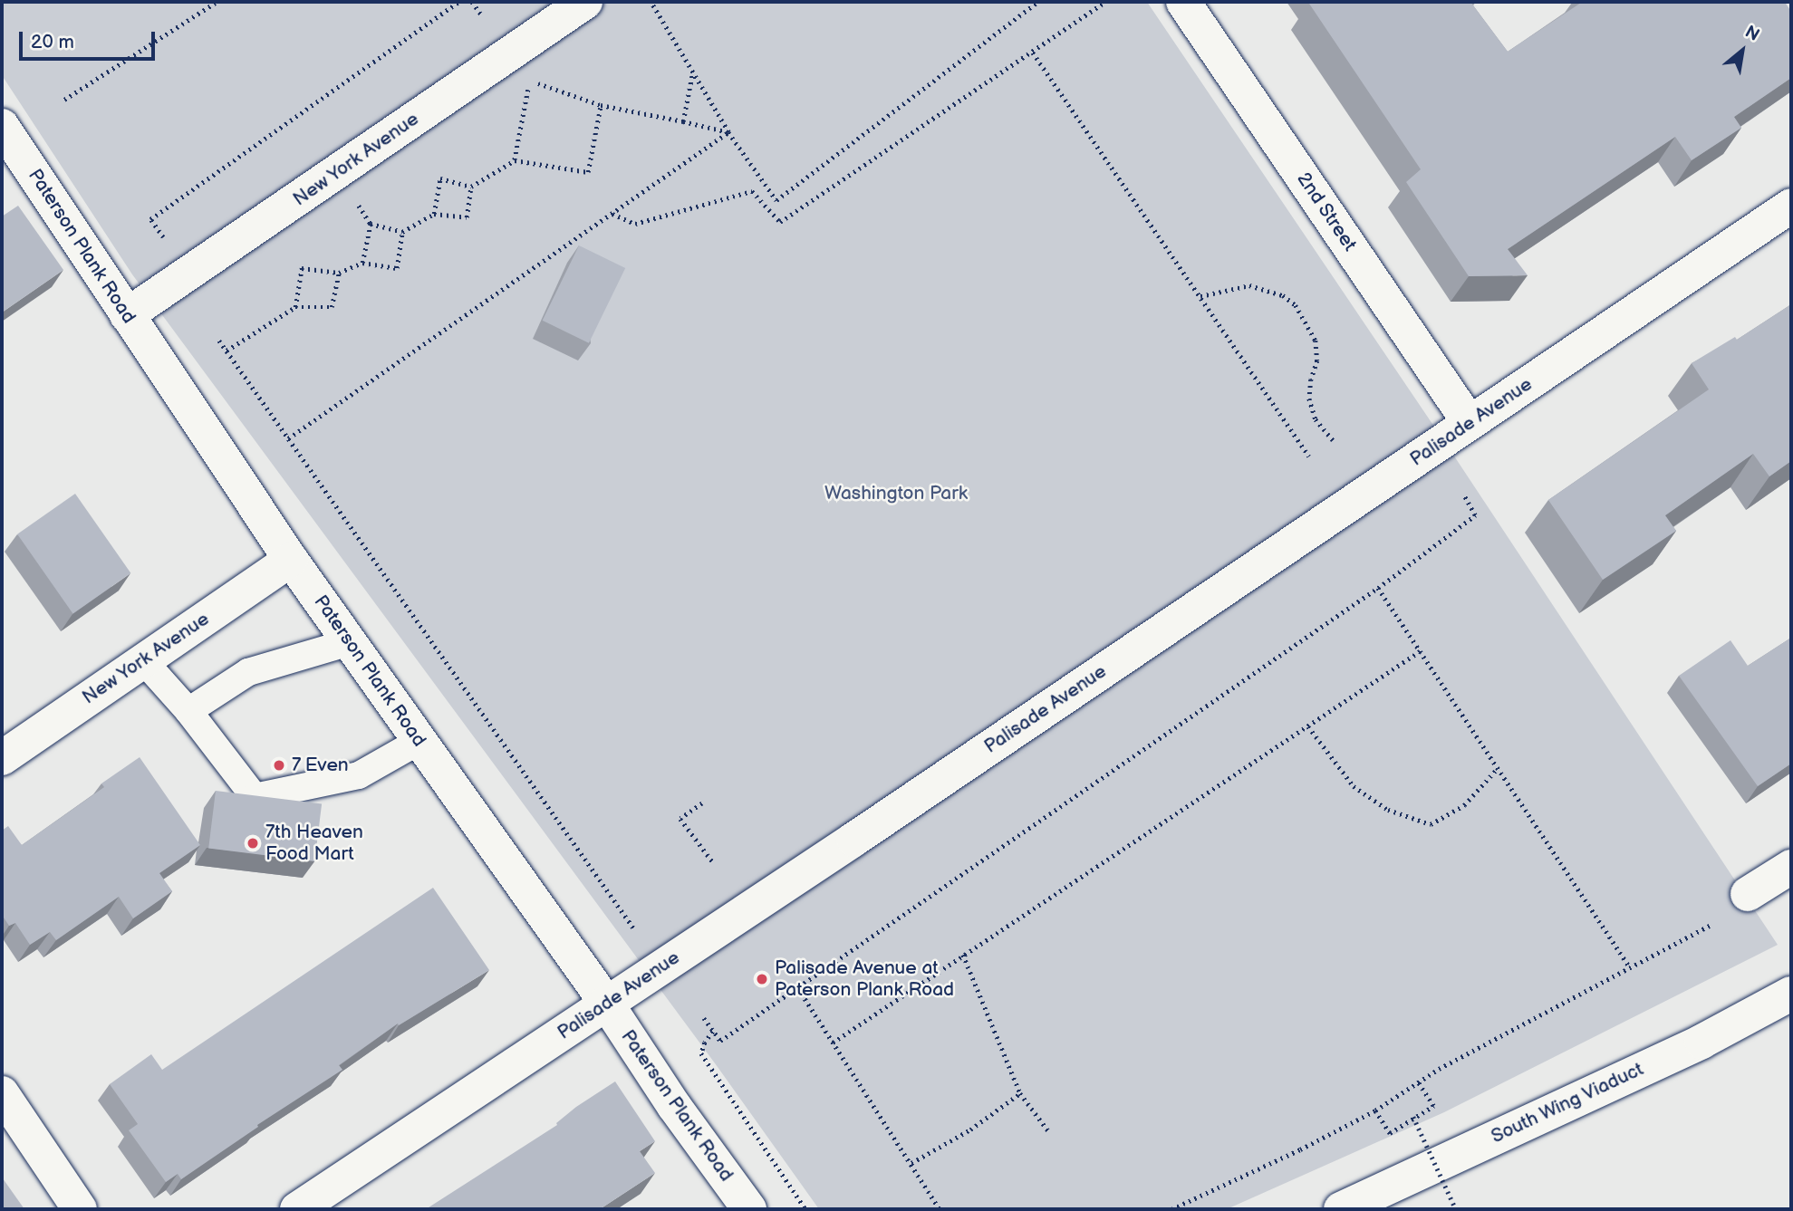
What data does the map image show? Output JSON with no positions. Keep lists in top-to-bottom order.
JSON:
{
  "streets": {
    "main road": [
      "New York Avenue",
      "2nd Street",
      "Paterson Plank Road",
      "Palisade Avenue",
      "South Wing Viaduct"
    ]
  },
  "crossings": [
    ["New York Avenue", "Paterson Plank Road"],
    ["2nd Street", "Palisade Avenue"],
    ["Paterson Plank Road", "Palisade Avenue"]
  ],
  "parks": ["Washington Park"],
  "places": ["7 Even", "7th Heaven Food Mart", "Palisade Avenue at Paterson Plank Road"],
  "scale_bar": "20 m",
  "north": "top right"
}
